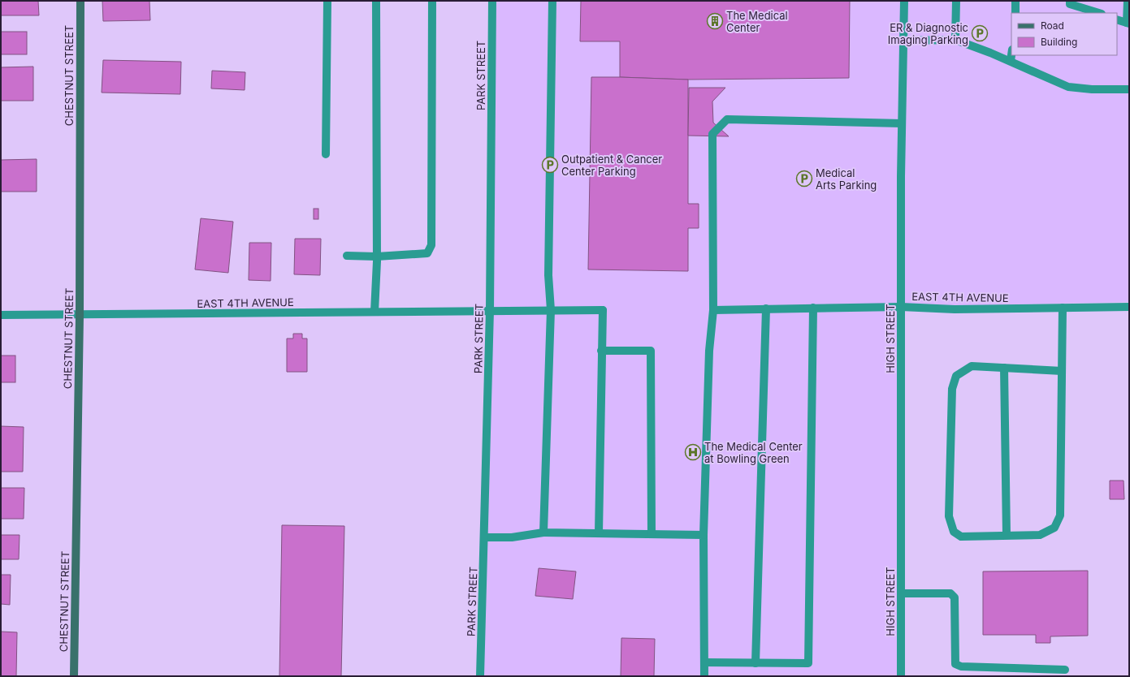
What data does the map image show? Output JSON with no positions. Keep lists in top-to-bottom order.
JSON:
{
  "streets": {
    "street": [
      "CHESTNUT STREET",
      "PARK STREET",
      "EAST 4TH AVENUE",
      "HIGH STREET"
    ]
  },
  "crossings": [
    ["CHESTNUT STREET", "EAST 4TH AVENUE"],
    ["PARK STREET", "EAST 4TH AVENUE"],
    ["EAST 4TH AVENUE", "HIGH STREET"]
  ],
  "places": {
    "building": ["The Medical Center"],
    "parking": ["ER & Diagnostic Imaging Parking", "Outpatient & Cancer Center Parking", "Medical Arts Parking"],
    "hospital": ["The Medical Center at Bowling Green"]
  },
  "legend": ["Road", "Building"]
}
